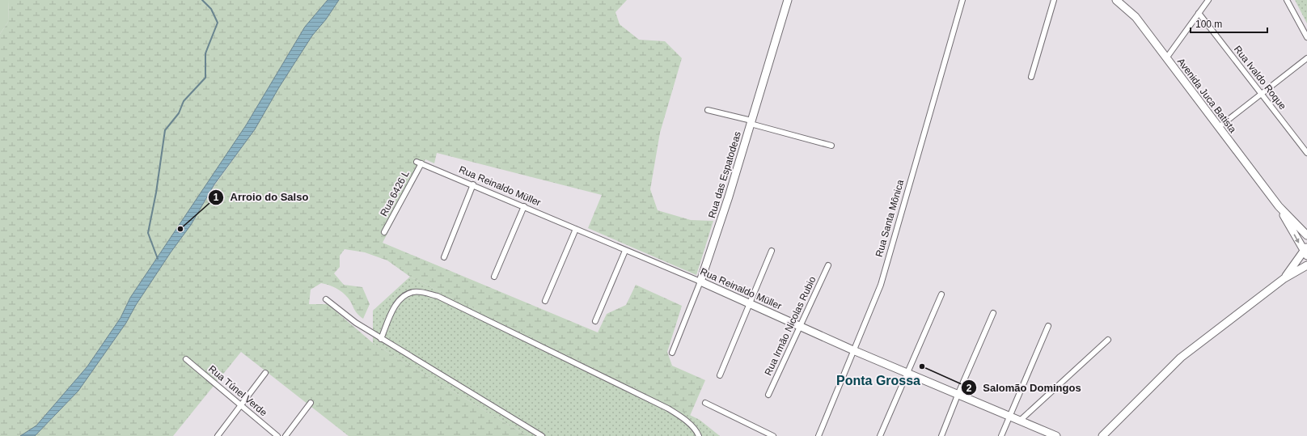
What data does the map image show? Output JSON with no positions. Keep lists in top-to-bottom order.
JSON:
{
  "streets": {
    "street": [
      "Rua Ivaldo Roque",
      "Avenida Juca Batista",
      "Rua das Espatodeas",
      "Rua Reinaldo Müller",
      "Rua 6426 L",
      "Rua Santa Mônica",
      "Rua Irmão Nicolas Rubio",
      "Rua Túnel Verde"
    ]
  },
  "crossings": [
    ["Rua das Espatodeas", "Rua Reinaldo Müller"],
    ["Rua Reinaldo Müller", "Rua 6426 L"],
    ["Rua Reinaldo Müller", "Rua Santa Mônica"],
    ["Rua Reinaldo Müller", "Rua Irmão Nicolas Rubio"]
  ],
  "districts": ["Ponta Grossa"],
  "places": ["Arroio do Salso", "Salomão Domingos"],
  "scale_bar": "100 m"
}
